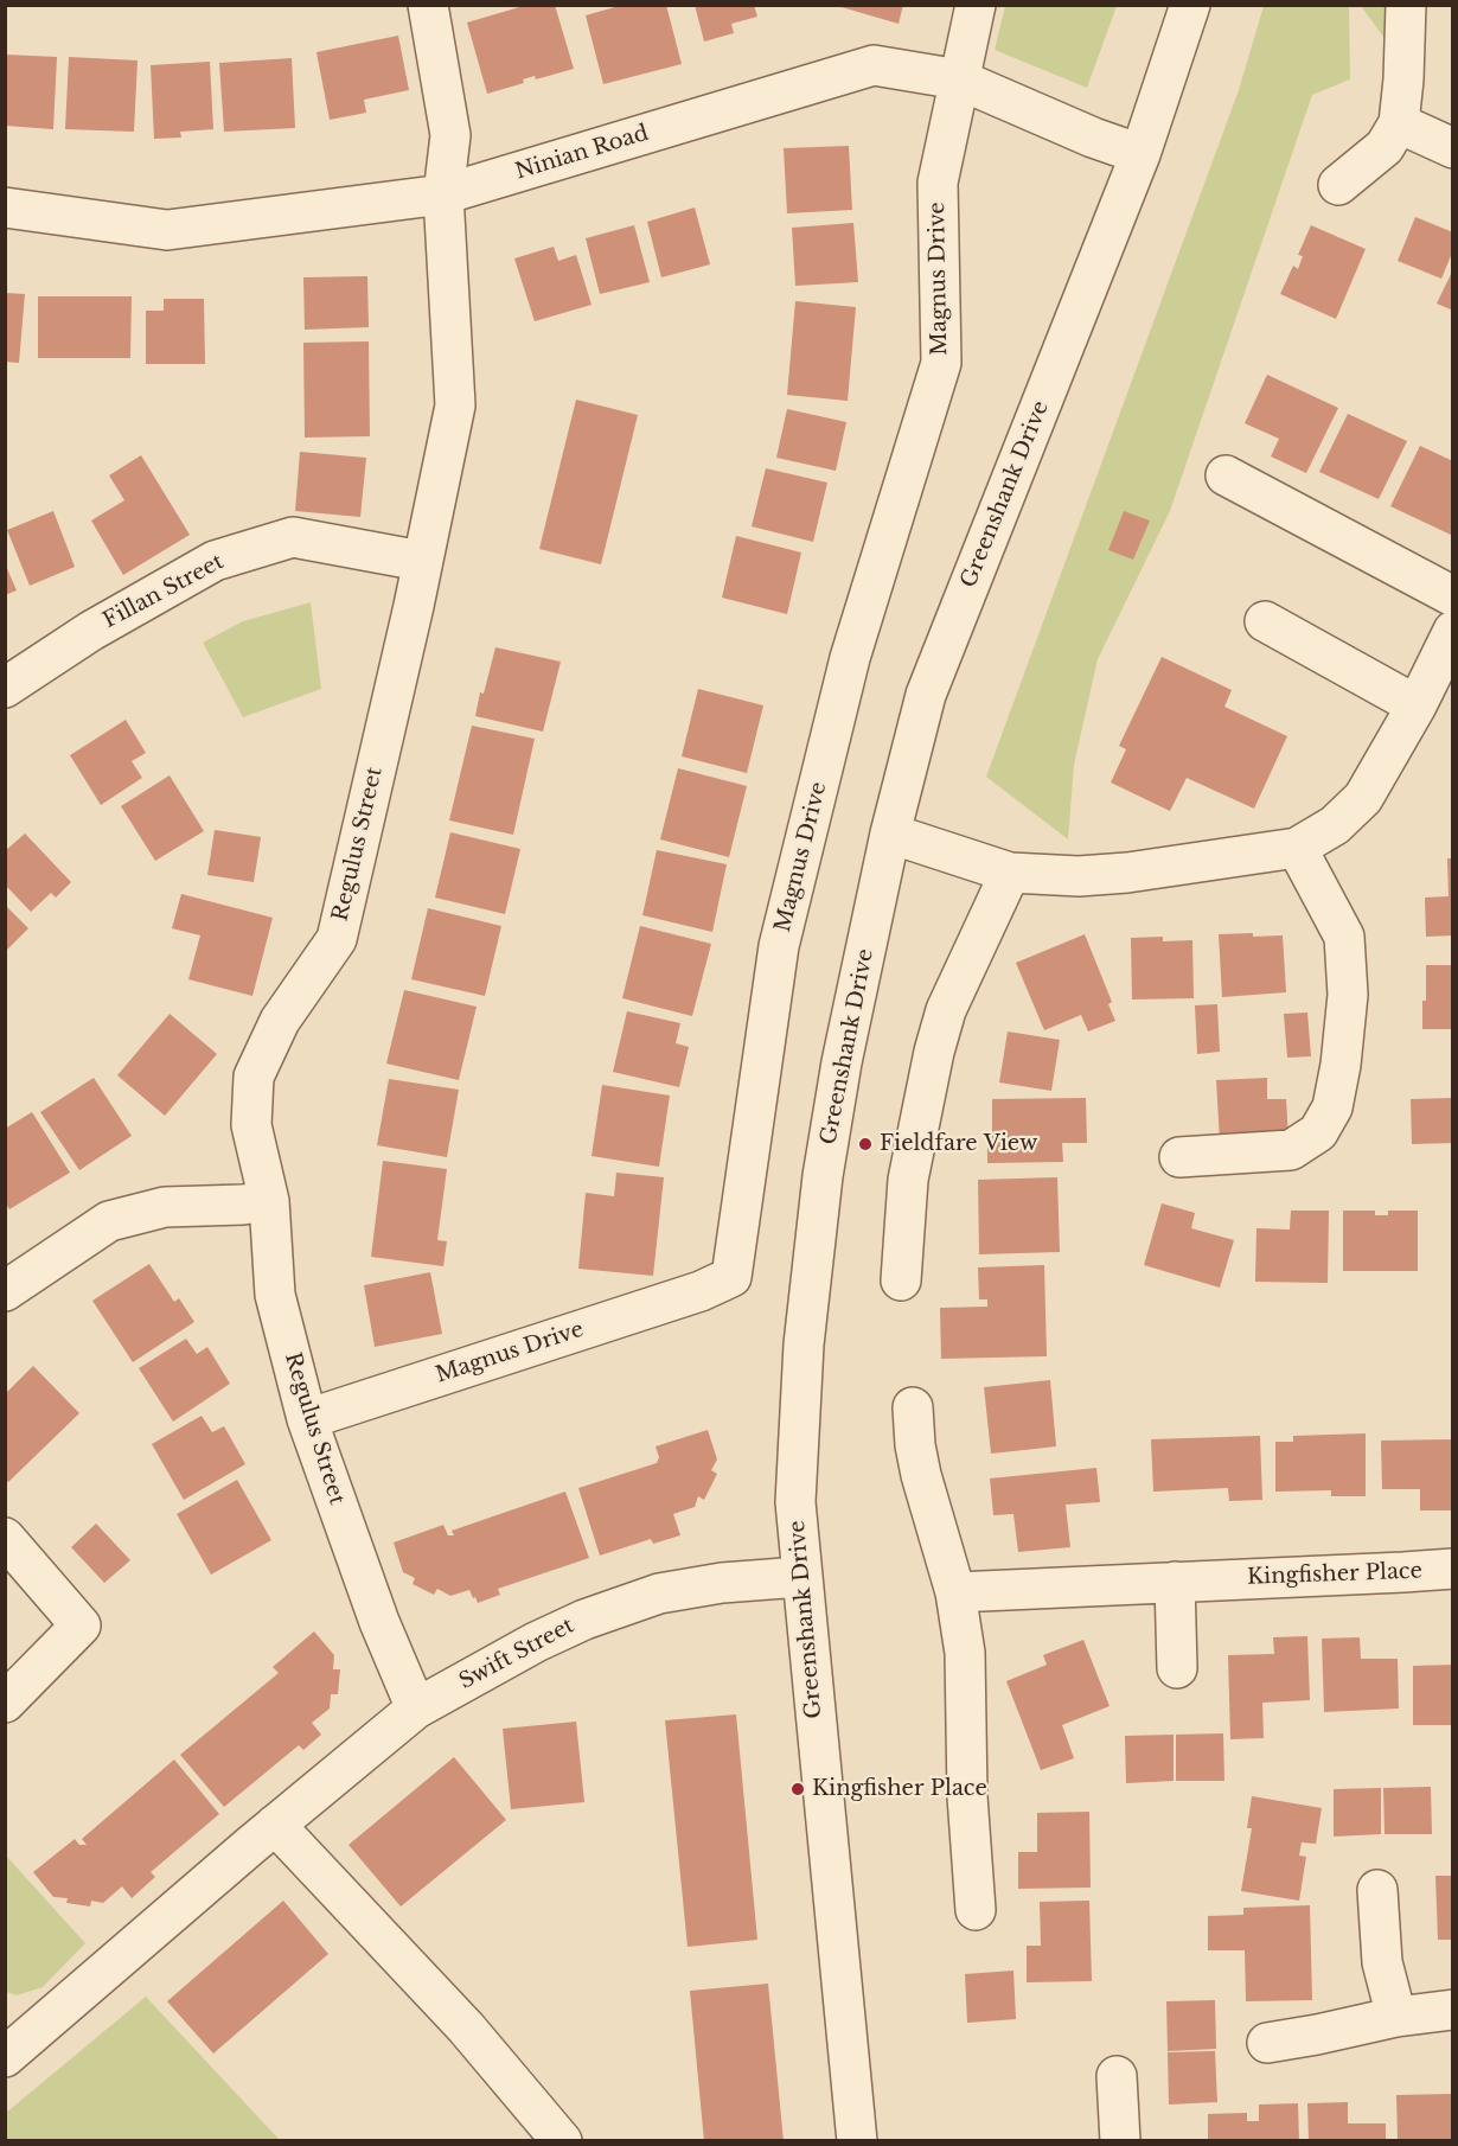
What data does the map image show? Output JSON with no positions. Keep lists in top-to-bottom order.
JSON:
{
  "streets": {
    "street": [
      "Ninian Road",
      "Magnus Drive",
      "Greenshank Drive",
      "Fillan Street",
      "Regulus Street",
      "Kingfisher Place",
      "Swift Street"
    ]
  },
  "crossings": [
    ["Ninian Road", "Magnus Drive"],
    ["Ninian Road", "Greenshank Drive"],
    ["Ninian Road", "Regulus Street"],
    ["Magnus Drive", "Regulus Street"],
    ["Greenshank Drive", "Swift Street"],
    ["Fillan Street", "Regulus Street"],
    ["Regulus Street", "Swift Street"]
  ],
  "places": ["Fieldfare View", "Kingfisher Place"]
}
